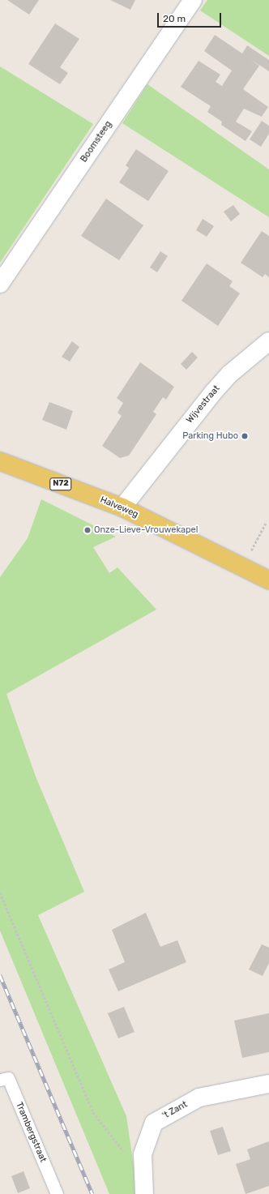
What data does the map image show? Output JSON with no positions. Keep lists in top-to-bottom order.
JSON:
{
  "streets": {
    "main road": ["N72", "Halveweg"],
    "street": ["Boomsteeg", "Wijvestraat", "'t Zant"],
    "lane": ["Trambergstraat"]
  },
  "crossings": [
    ["Wijvestraat", "Halveweg"]
  ],
  "places": ["Parking Hubo", "Onze-Lieve-Vrouwekapel"],
  "scale_bar": "20 m"
}
